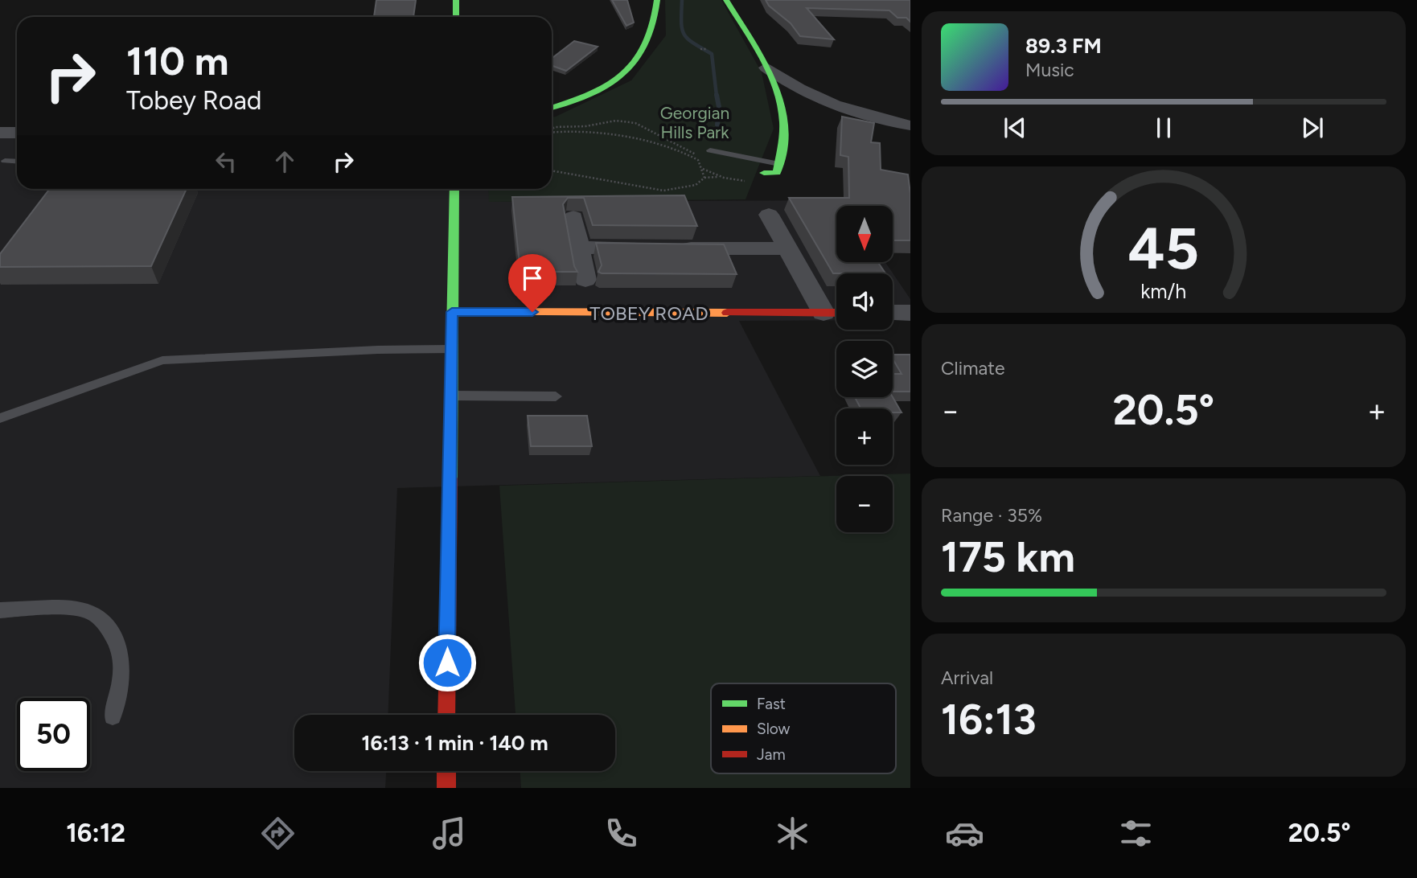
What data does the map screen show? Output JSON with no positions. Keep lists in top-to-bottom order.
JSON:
{
  "streets": {
    "street": ["TOBEY ROAD"]
  },
  "parks": ["Georgian Hills Park"],
  "legend": ["Fast", "Slow", "Jam"],
  "north": "bottom",
  "page": {
    "turn": ["110 m", "Tobey Road"],
    "song": ["89.3 FM", "Music"],
    "map_buttons": ["+", "−"],
    "tile": [
      "Climate",
      ["Range · 35%", "175 km"],
      ["Arrival", "16:13"]
    ],
    "heat": ["−", "20.5°", "+"],
    "limit": "50",
    "trip": "16:13 · 1 min · 140 m",
    "tabs": ["16:12", "20.5°"],
    "gauge": ["45", "km/h"]
  }
}
